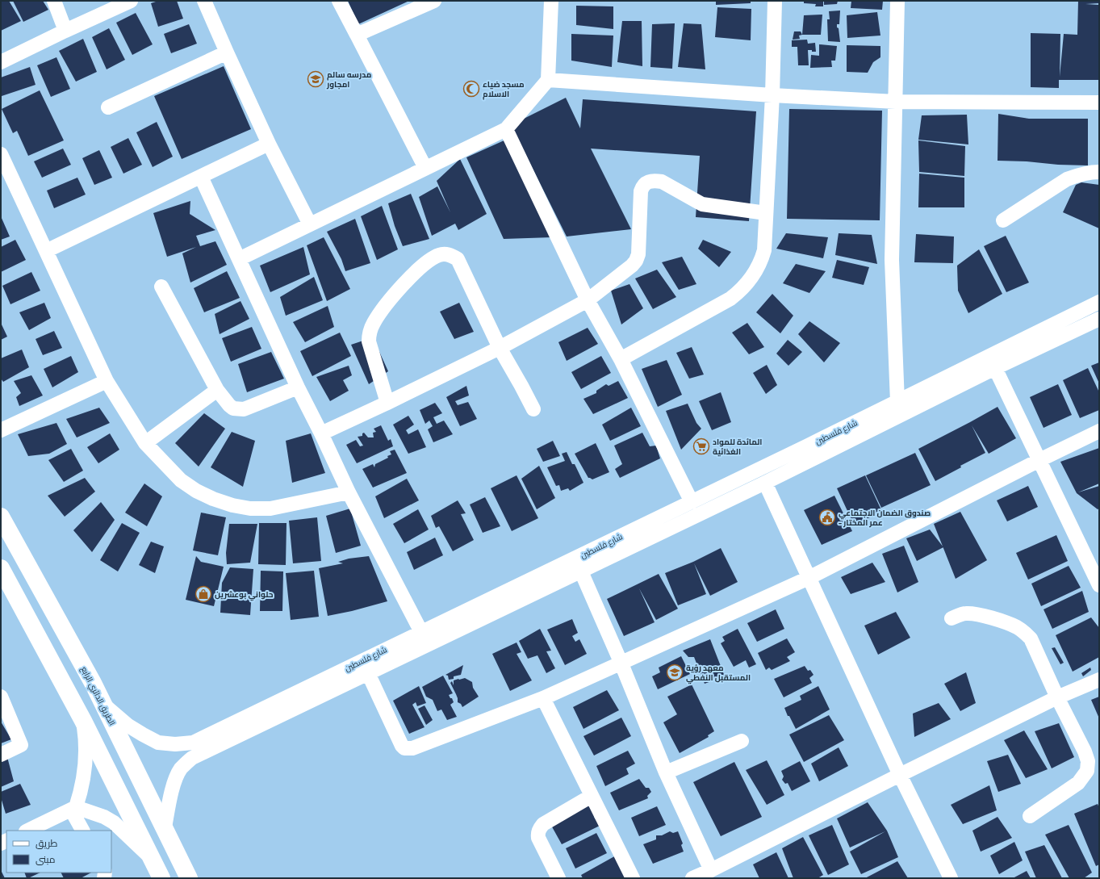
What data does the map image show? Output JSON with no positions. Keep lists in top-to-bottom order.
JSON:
{
  "streets": {
    "main road": ["الطريق الدائري الرابع"],
    "street": ["شارع فلسطين"]
  },
  "crossings": [
    ["شارع فلسطين", "الطريق الدائري الرابع"]
  ],
  "places": {
    "school or university": ["مدرسه سالم امجاور", "معهد رؤية المستقبل النفطي"],
    "mosque": ["مسجد ضياء الاسلام"],
    "supermarket": ["المائدة للمواد الغذائية"],
    "public building": ["صندوق الضمان الاجتماعي - عمر المختار"],
    "shop": ["حلواني بوعشرين"]
  },
  "legend": ["طريق", "مبنى"]
}
